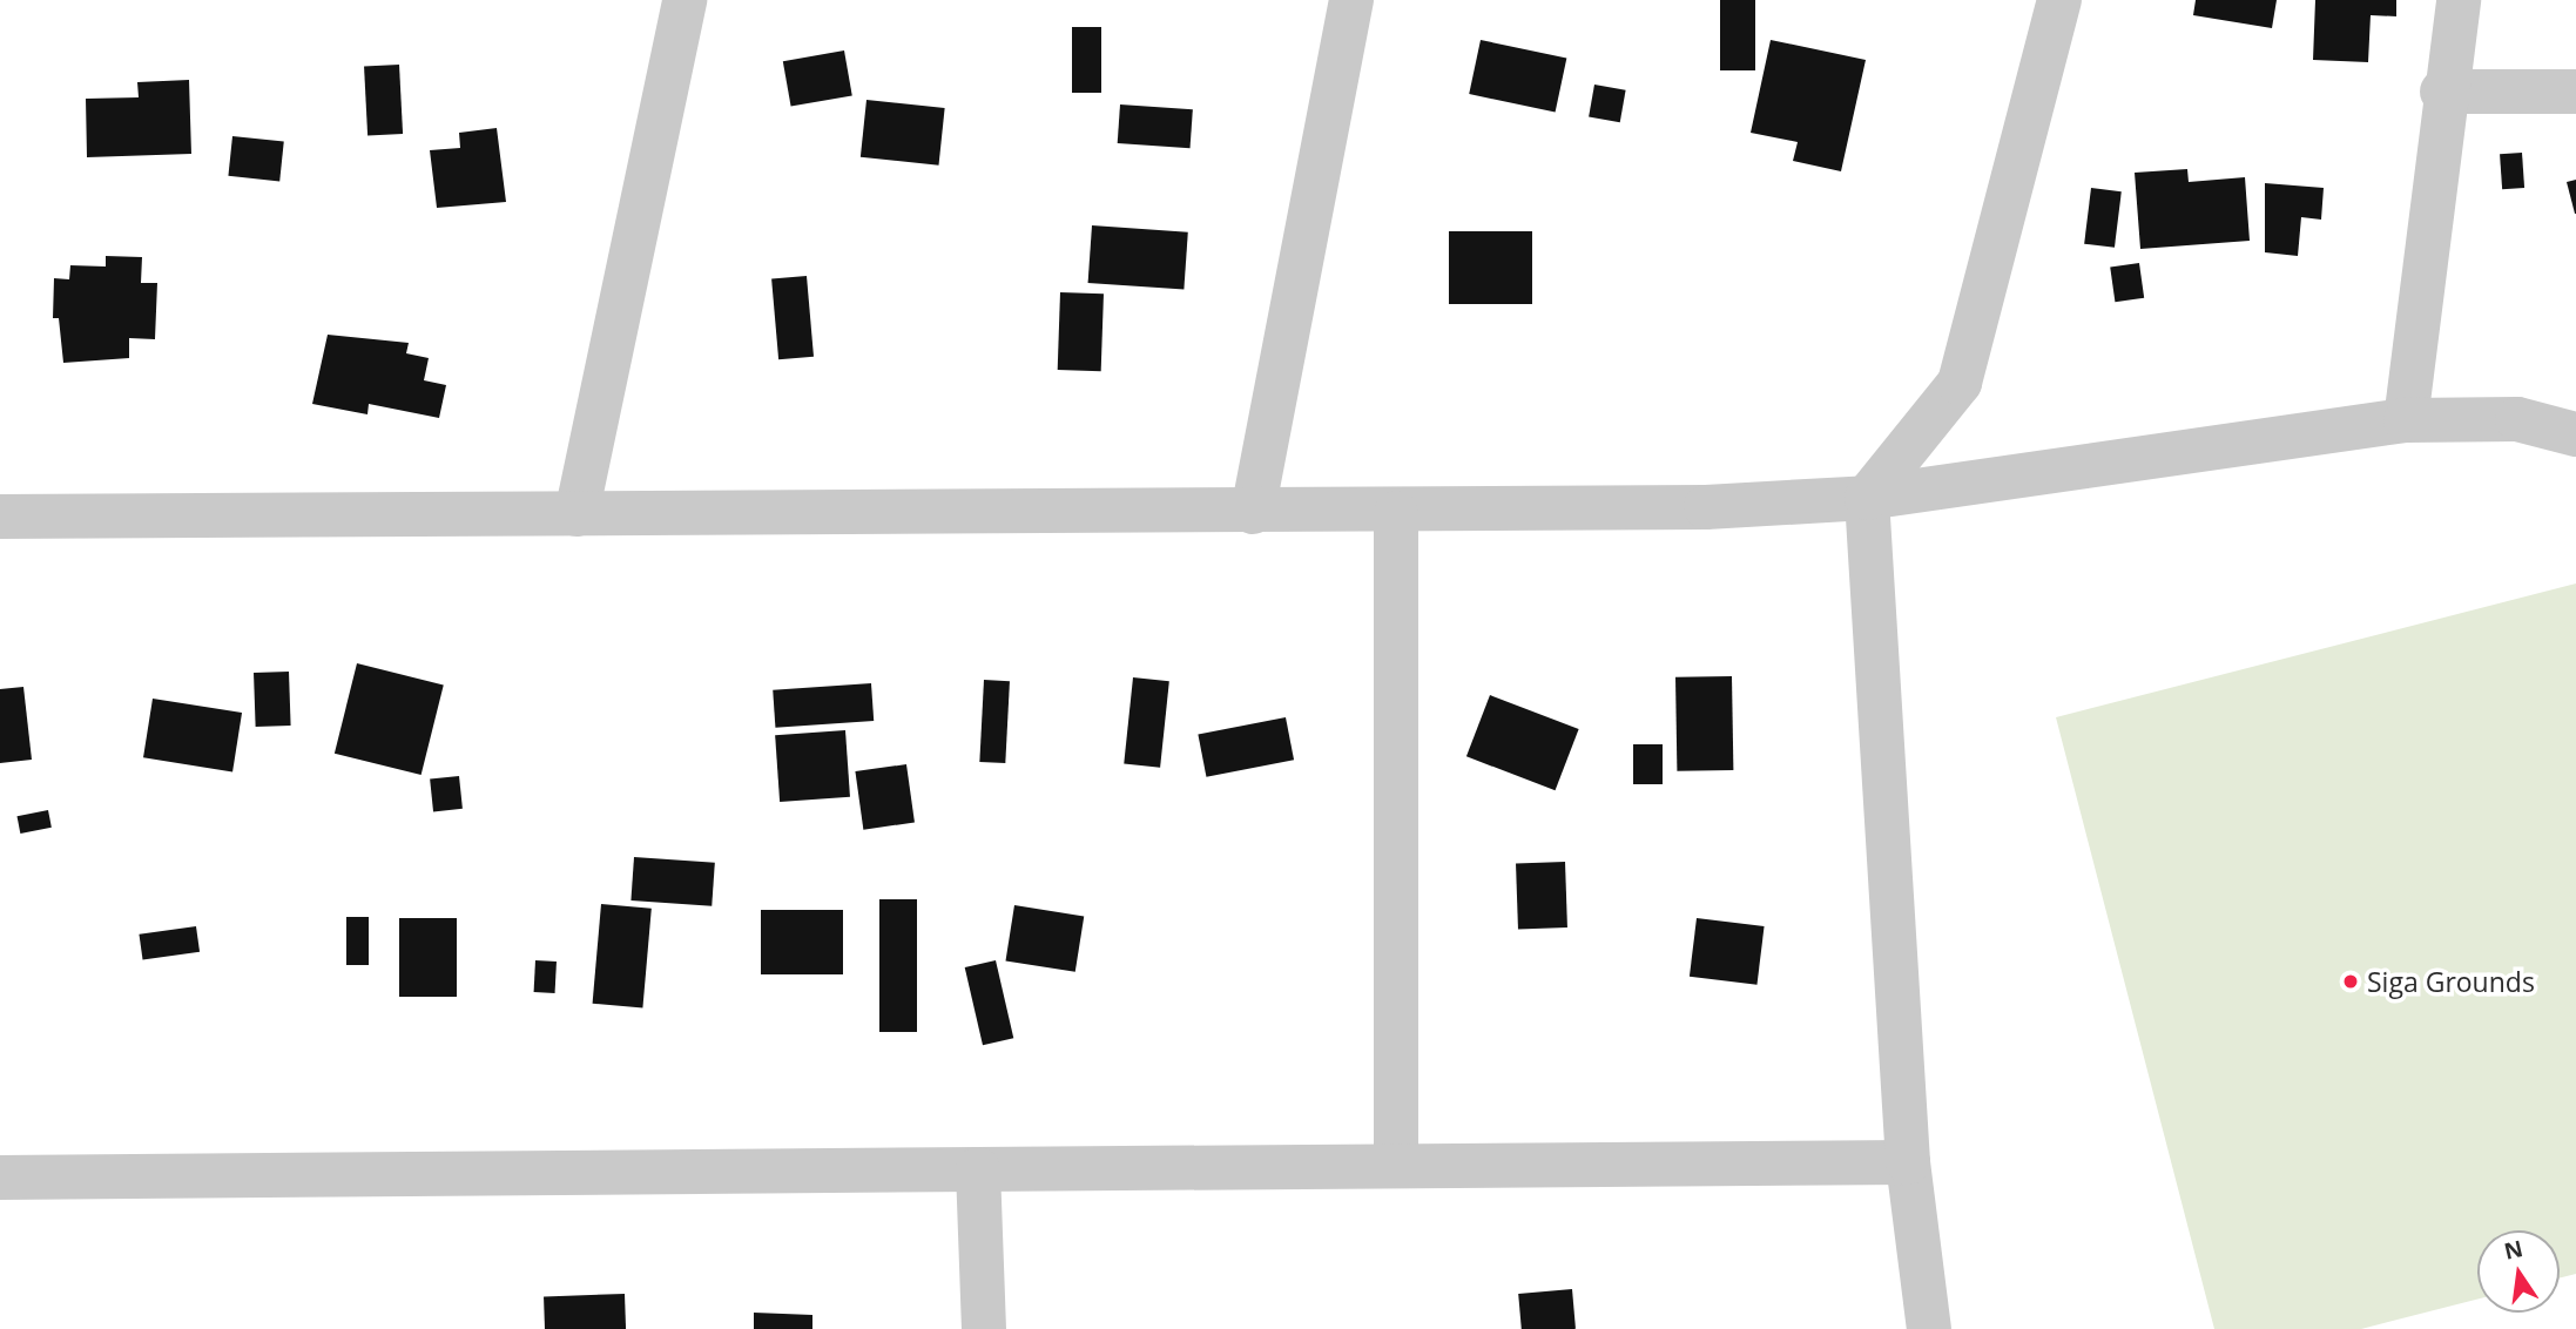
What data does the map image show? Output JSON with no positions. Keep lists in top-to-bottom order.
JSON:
{
  "places": ["Siga Grounds"],
  "north": "top"
}
